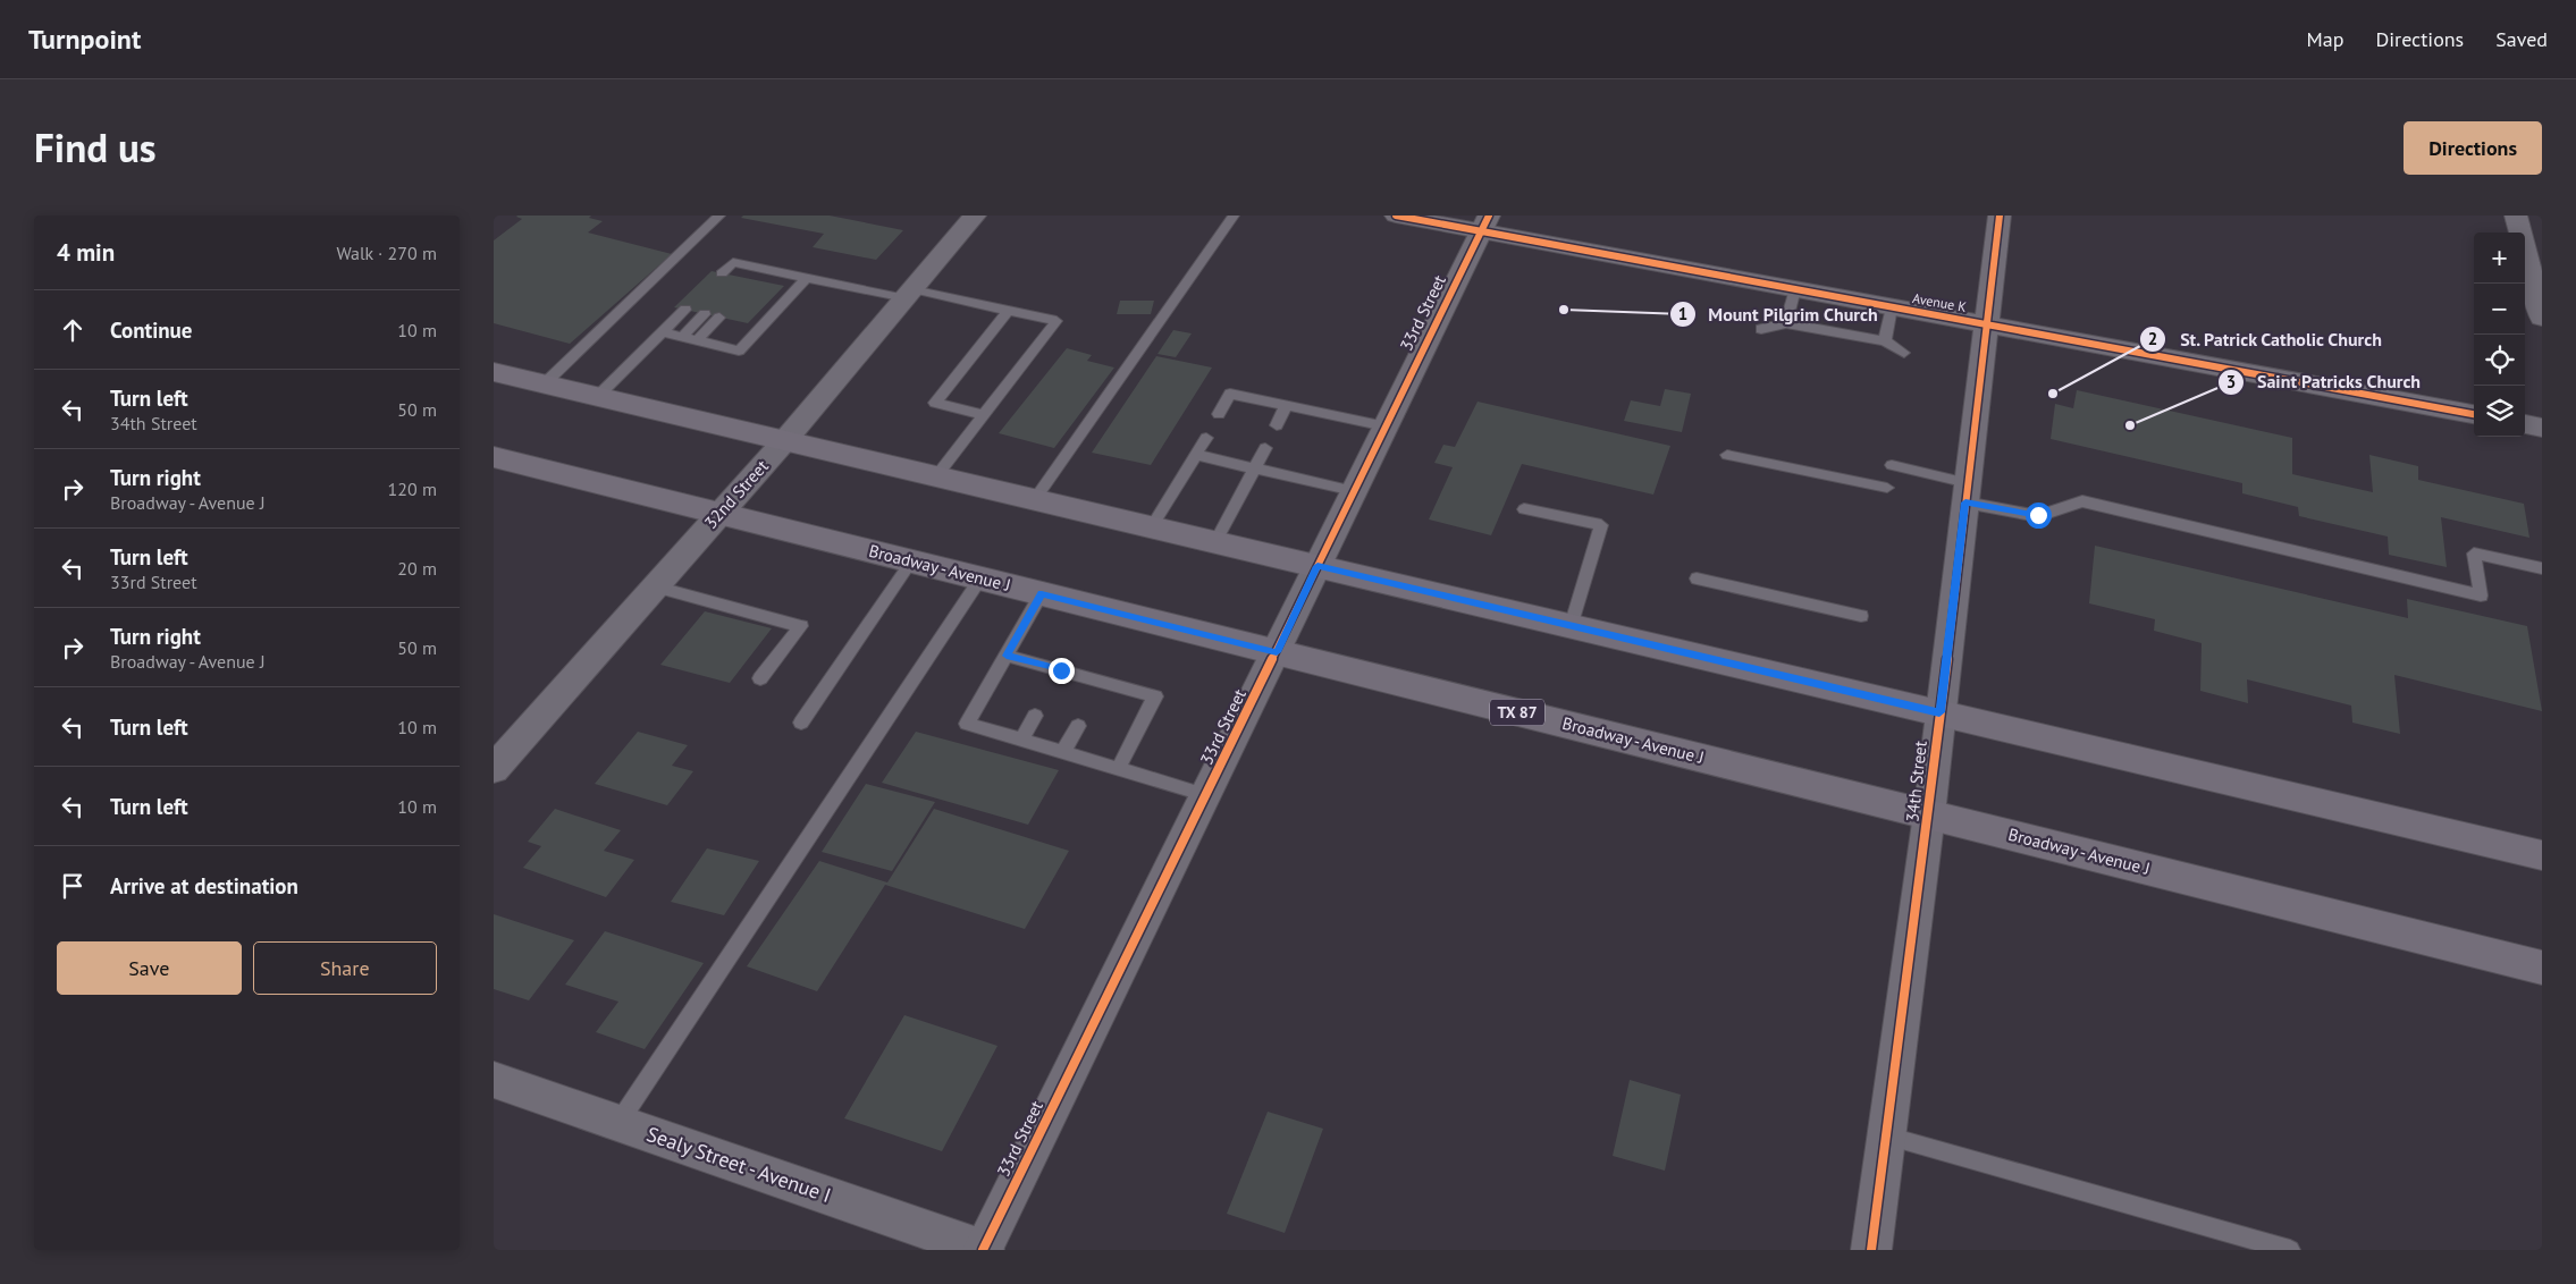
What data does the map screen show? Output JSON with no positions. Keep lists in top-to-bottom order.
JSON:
{
  "streets": {
    "main road": ["Broadway - Avenue J", "TX 87"],
    "street": [
      "Avenue K",
      "33rd Street",
      "32nd Street",
      "34th Street",
      "Sealy Street - Avenue I"
    ]
  },
  "crossings": [
    ["Avenue K", "33rd Street"],
    ["Avenue K", "34th Street"],
    ["33rd Street", "Broadway - Avenue J"],
    ["33rd Street", "Sealy Street - Avenue I"],
    ["32nd Street", "Broadway - Avenue J"],
    ["Broadway - Avenue J", "34th Street"]
  ],
  "places": ["Mount Pilgrim Church", "St. Patrick Catholic Church", "Saint Patricks Church"],
  "page": {
    "header": "Turnpoint",
    "nav": ["Map", "Directions", "Saved"],
    "title": "Find us",
    "buttons": [
      "Directions",
      ["Save", "Share"]
    ],
    "heading": ["4 min", "Walk · 270 m"],
    "map_buttons": ["+", "−"],
    "list": [
      ["Continue", "10 m"],
      ["Turn left", "34th Street", "50 m"],
      ["Turn right", "Broadway - Avenue J", "120 m"],
      ["Turn left", "33rd Street", "20 m"],
      ["Turn right", "Broadway - Avenue J", "50 m"],
      ["Turn left", "10 m"],
      ["Turn left", "10 m"],
      "Arrive at destination"
    ]
  }
}
